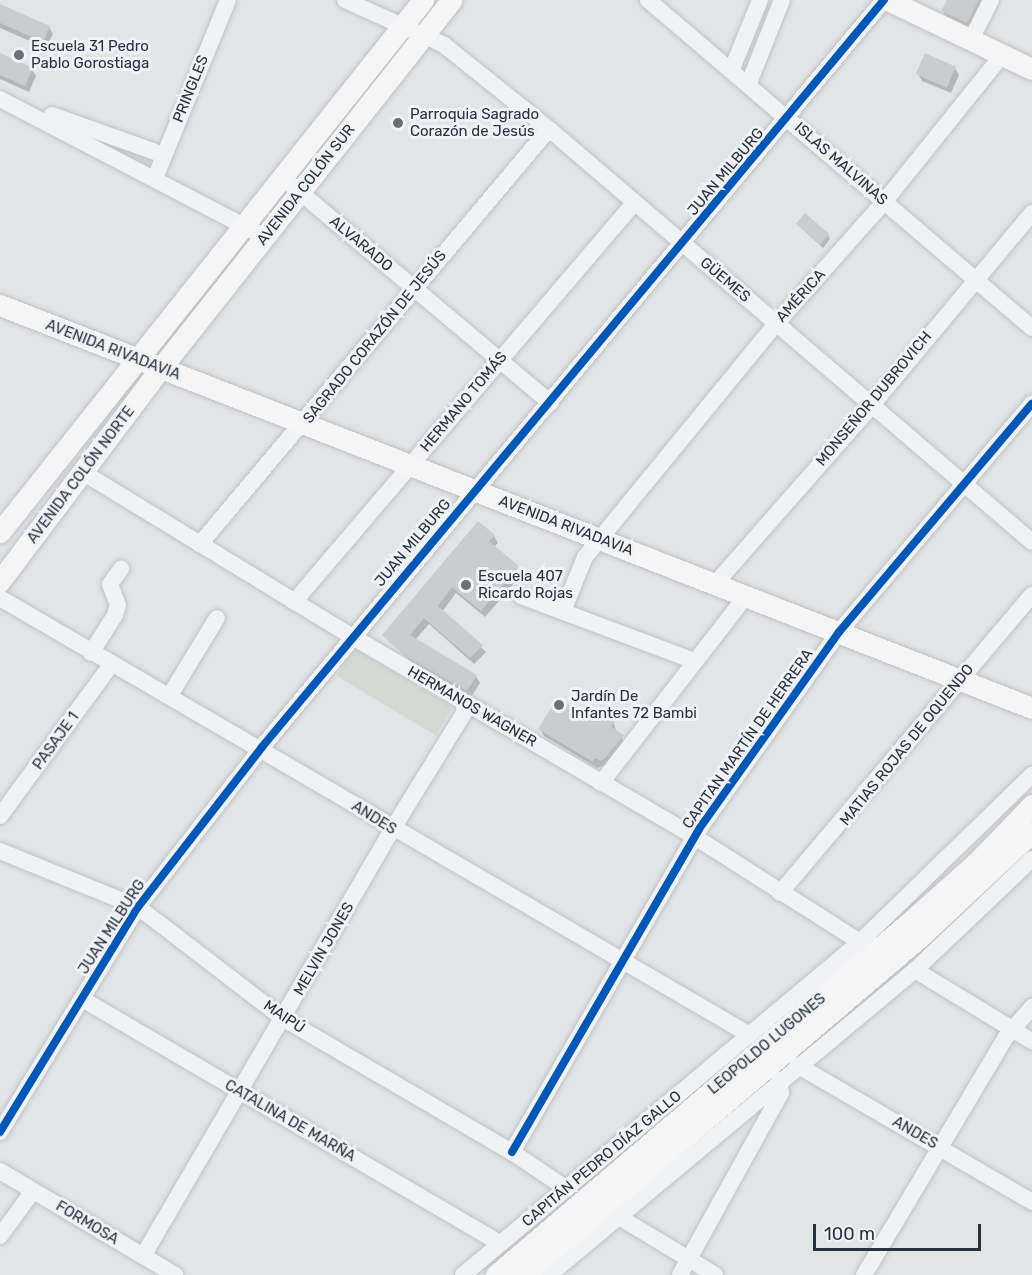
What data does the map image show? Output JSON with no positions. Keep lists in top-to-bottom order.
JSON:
{
  "streets": {
    "main road": [
      "AVENIDA COLÓN SUR",
      "AVENIDA RIVADAVIA",
      "AVENIDA COLÓN NORTE",
      "LEOPOLDO LUGONES"
    ],
    "street": [
      "PRINGLES",
      "ISLAS MALVINAS",
      "JUAN MILBURG",
      "ALVARADO",
      "GÜEMES",
      "AMÉRICA",
      "SAGRADO CORAZÓN DE JESÚS",
      "MONSEÑOR DUBROVICH",
      "HERMANO TOMÁS",
      "HERMANOS WAGNER",
      "CAPITAN MARTÍN DE HERRERA",
      "PASAJE 1",
      "MATIAS ROJAS DE OQUENDO",
      "ANDES",
      "MELVIN JONES",
      "MAIPÚ",
      "CATALINA DE MARÑA",
      "CAPITÁN PEDRO DÍAZ GALLO",
      "FORMOSA"
    ]
  },
  "crossings": [
    ["ISLAS MALVINAS", "JUAN MILBURG"],
    ["ISLAS MALVINAS", "AMÉRICA"],
    ["ISLAS MALVINAS", "MONSEÑOR DUBROVICH"],
    ["JUAN MILBURG", "ALVARADO"],
    ["JUAN MILBURG", "GÜEMES"],
    ["JUAN MILBURG", "AVENIDA RIVADAVIA"],
    ["JUAN MILBURG", "HERMANOS WAGNER"],
    ["JUAN MILBURG", "ANDES"],
    ["JUAN MILBURG", "MAIPÚ"],
    ["JUAN MILBURG", "CATALINA DE MARÑA"],
    ["AVENIDA COLÓN SUR", "ALVARADO"],
    ["AVENIDA COLÓN SUR", "GÜEMES"],
    ["AVENIDA COLÓN SUR", "AVENIDA RIVADAVIA"],
    ["AVENIDA COLÓN SUR", "AVENIDA COLÓN NORTE"],
    ["ALVARADO", "SAGRADO CORAZÓN DE JESÚS"],
    ["ALVARADO", "HERMANO TOMÁS"],
    ["GÜEMES", "AMÉRICA"],
    ["GÜEMES", "SAGRADO CORAZÓN DE JESÚS"],
    ["GÜEMES", "MONSEÑOR DUBROVICH"],
    ["GÜEMES", "HERMANO TOMÁS"],
    ["GÜEMES", "CAPITAN MARTÍN DE HERRERA"],
    ["AMÉRICA", "AVENIDA RIVADAVIA"],
    ["SAGRADO CORAZÓN DE JESÚS", "AVENIDA RIVADAVIA"],
    ["SAGRADO CORAZÓN DE JESÚS", "HERMANOS WAGNER"],
    ["AVENIDA RIVADAVIA", "MONSEÑOR DUBROVICH"],
    ["AVENIDA RIVADAVIA", "HERMANO TOMÁS"],
    ["AVENIDA RIVADAVIA", "AVENIDA COLÓN NORTE"],
    ["AVENIDA RIVADAVIA", "CAPITAN MARTÍN DE HERRERA"],
    ["AVENIDA RIVADAVIA", "MATIAS ROJAS DE OQUENDO"],
    ["HERMANO TOMÁS", "HERMANOS WAGNER"],
    ["AVENIDA COLÓN NORTE", "HERMANOS WAGNER"],
    ["HERMANOS WAGNER", "CAPITAN MARTÍN DE HERRERA"],
    ["HERMANOS WAGNER", "MATIAS ROJAS DE OQUENDO"],
    ["HERMANOS WAGNER", "MELVIN JONES"],
    ["HERMANOS WAGNER", "CAPITÁN PEDRO DÍAZ GALLO"],
    ["CAPITAN MARTÍN DE HERRERA", "ANDES"],
    ["CAPITAN MARTÍN DE HERRERA", "MAIPÚ"],
    ["PASAJE 1", "ANDES"],
    ["ANDES", "MELVIN JONES"],
    ["ANDES", "CAPITÁN PEDRO DÍAZ GALLO"],
    ["MELVIN JONES", "MAIPÚ"],
    ["MELVIN JONES", "CATALINA DE MARÑA"],
    ["MELVIN JONES", "FORMOSA"],
    ["MAIPÚ", "CAPITÁN PEDRO DÍAZ GALLO"],
    ["CATALINA DE MARÑA", "CAPITÁN PEDRO DÍAZ GALLO"]
  ],
  "places": [
    "Escuela 31 Pedro Pablo Gorostiaga",
    "Parroquia Sagrado Corazón de Jesús",
    "Escuela 407 Ricardo Rojas",
    "Jardín De Infantes 72 Bambi"
  ],
  "scale_bar": "100 m"
}
